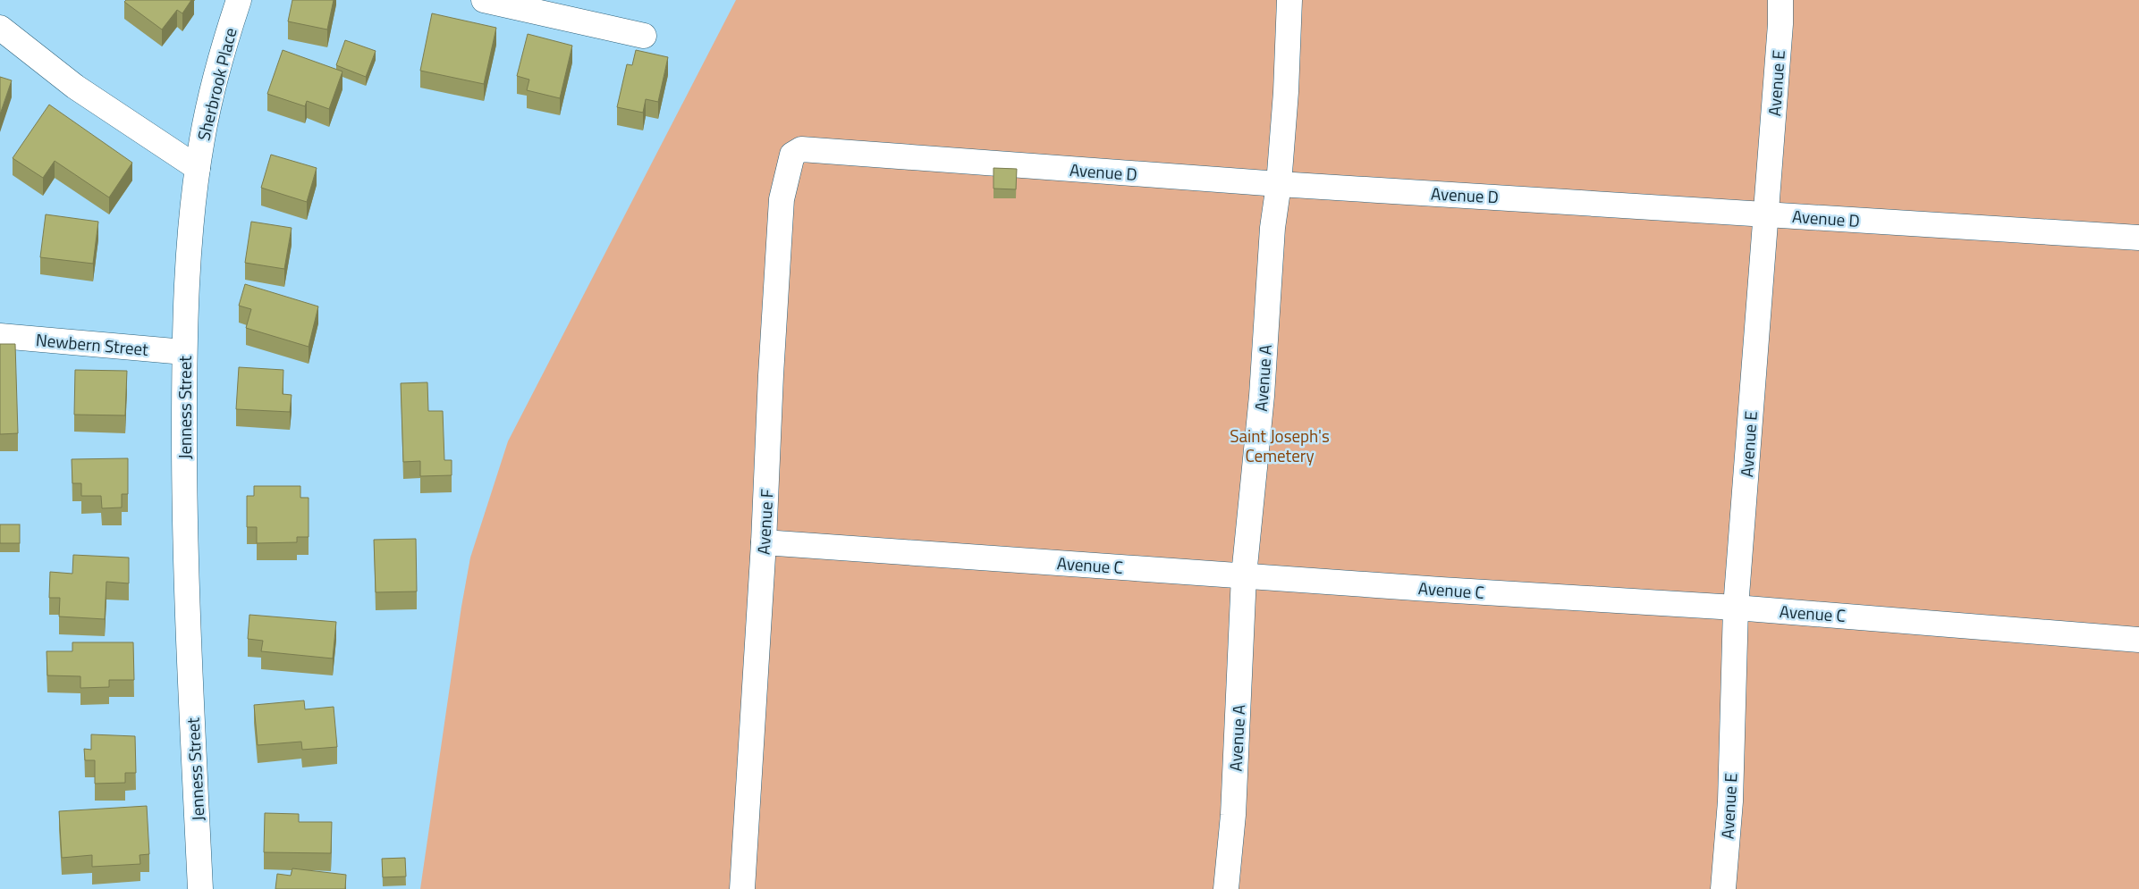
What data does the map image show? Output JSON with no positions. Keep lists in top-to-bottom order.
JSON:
{
  "streets": {
    "street": [
      "Avenue E",
      "Sherbrook Place",
      "Avenue D",
      "Newbern Street",
      "Avenue A",
      "Jenness Street",
      "Avenue F",
      "Avenue C"
    ]
  },
  "crossings": [
    ["Avenue E", "Avenue D"],
    ["Avenue E", "Avenue C"],
    ["Sherbrook Place", "Jenness Street"],
    ["Avenue D", "Avenue A"],
    ["Avenue D", "Avenue F"],
    ["Newbern Street", "Jenness Street"],
    ["Avenue A", "Avenue C"],
    ["Avenue F", "Avenue C"]
  ],
  "parks": ["Saint Joseph's Cemetery"]
}
